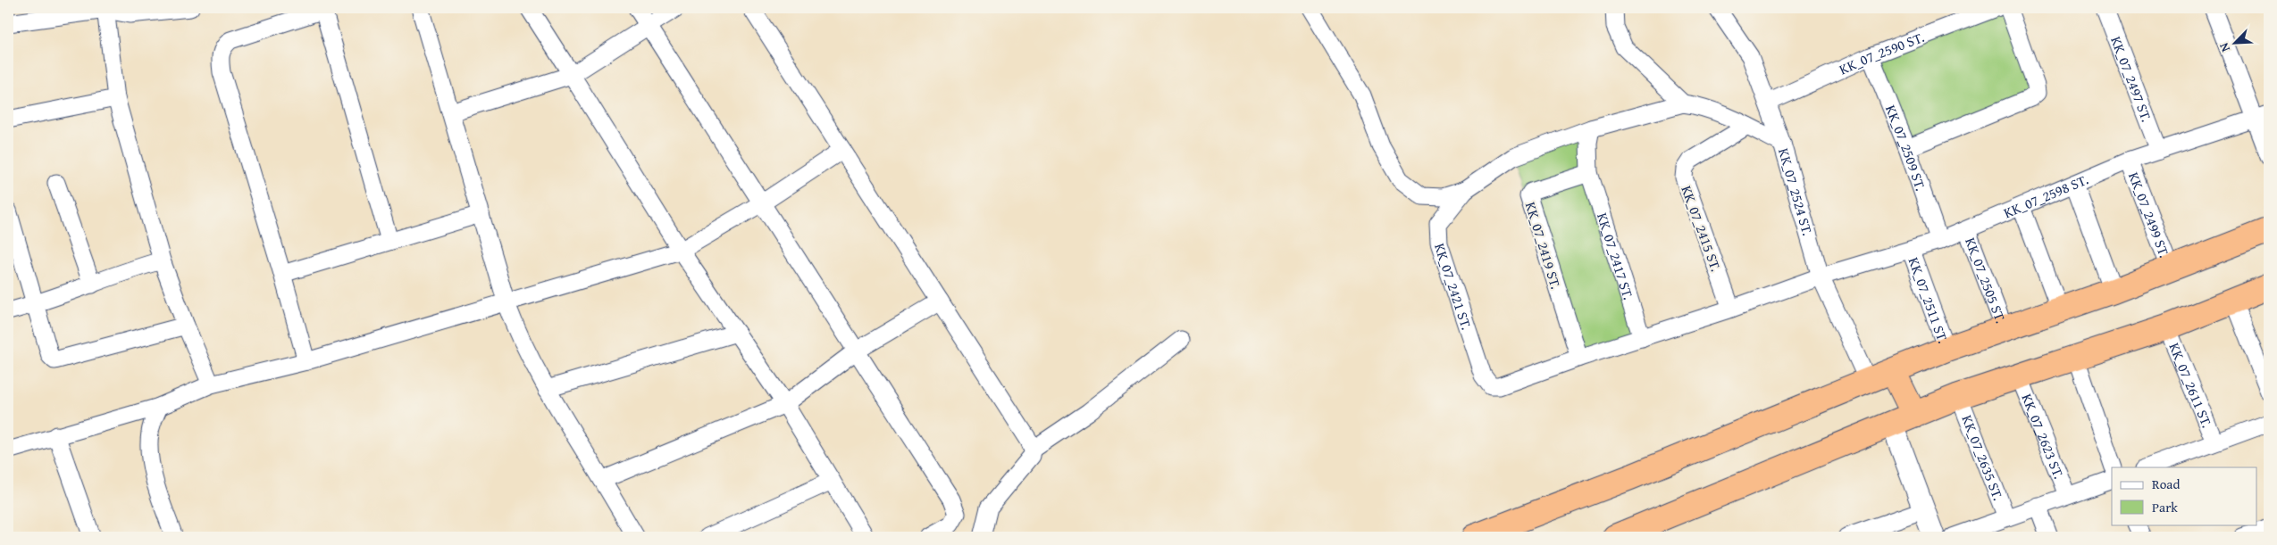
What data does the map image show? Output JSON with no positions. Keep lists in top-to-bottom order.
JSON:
{
  "streets": {
    "street": [
      "KK_07_2590 ST.",
      "KK_07_2497 ST.",
      "KK_07_2509 ST.",
      "KK_07_2524 ST.",
      "KK_07_2598 ST.",
      "KK_07_2499 ST.",
      "KK_07_2415 ST.",
      "KK_07_2419 ST.",
      "KK_07_2417 ST.",
      "KK_07_2505 ST.",
      "KK_07_2421 ST.",
      "KK_07_2511 ST.",
      "KK_07_2611 ST.",
      "KK_07_2623 ST.",
      "KK_07_2635 ST."
    ]
  },
  "crossings": [
    ["KK_07_2590 ST.", "KK_07_2509 ST."],
    ["KK_07_2590 ST.", "KK_07_2524 ST."],
    ["KK_07_2497 ST.", "KK_07_2598 ST."],
    ["KK_07_2509 ST.", "KK_07_2598 ST."],
    ["KK_07_2524 ST.", "KK_07_2598 ST."],
    ["KK_07_2598 ST.", "KK_07_2499 ST."],
    ["KK_07_2598 ST.", "KK_07_2415 ST."],
    ["KK_07_2598 ST.", "KK_07_2419 ST."],
    ["KK_07_2598 ST.", "KK_07_2417 ST."],
    ["KK_07_2598 ST.", "KK_07_2505 ST."],
    ["KK_07_2598 ST.", "KK_07_2421 ST."],
    ["KK_07_2598 ST.", "KK_07_2511 ST."],
    ["KK_07_2419 ST.", "KK_07_2417 ST."]
  ],
  "legend": ["Road", "Park"],
  "north": "bottom left"
}
